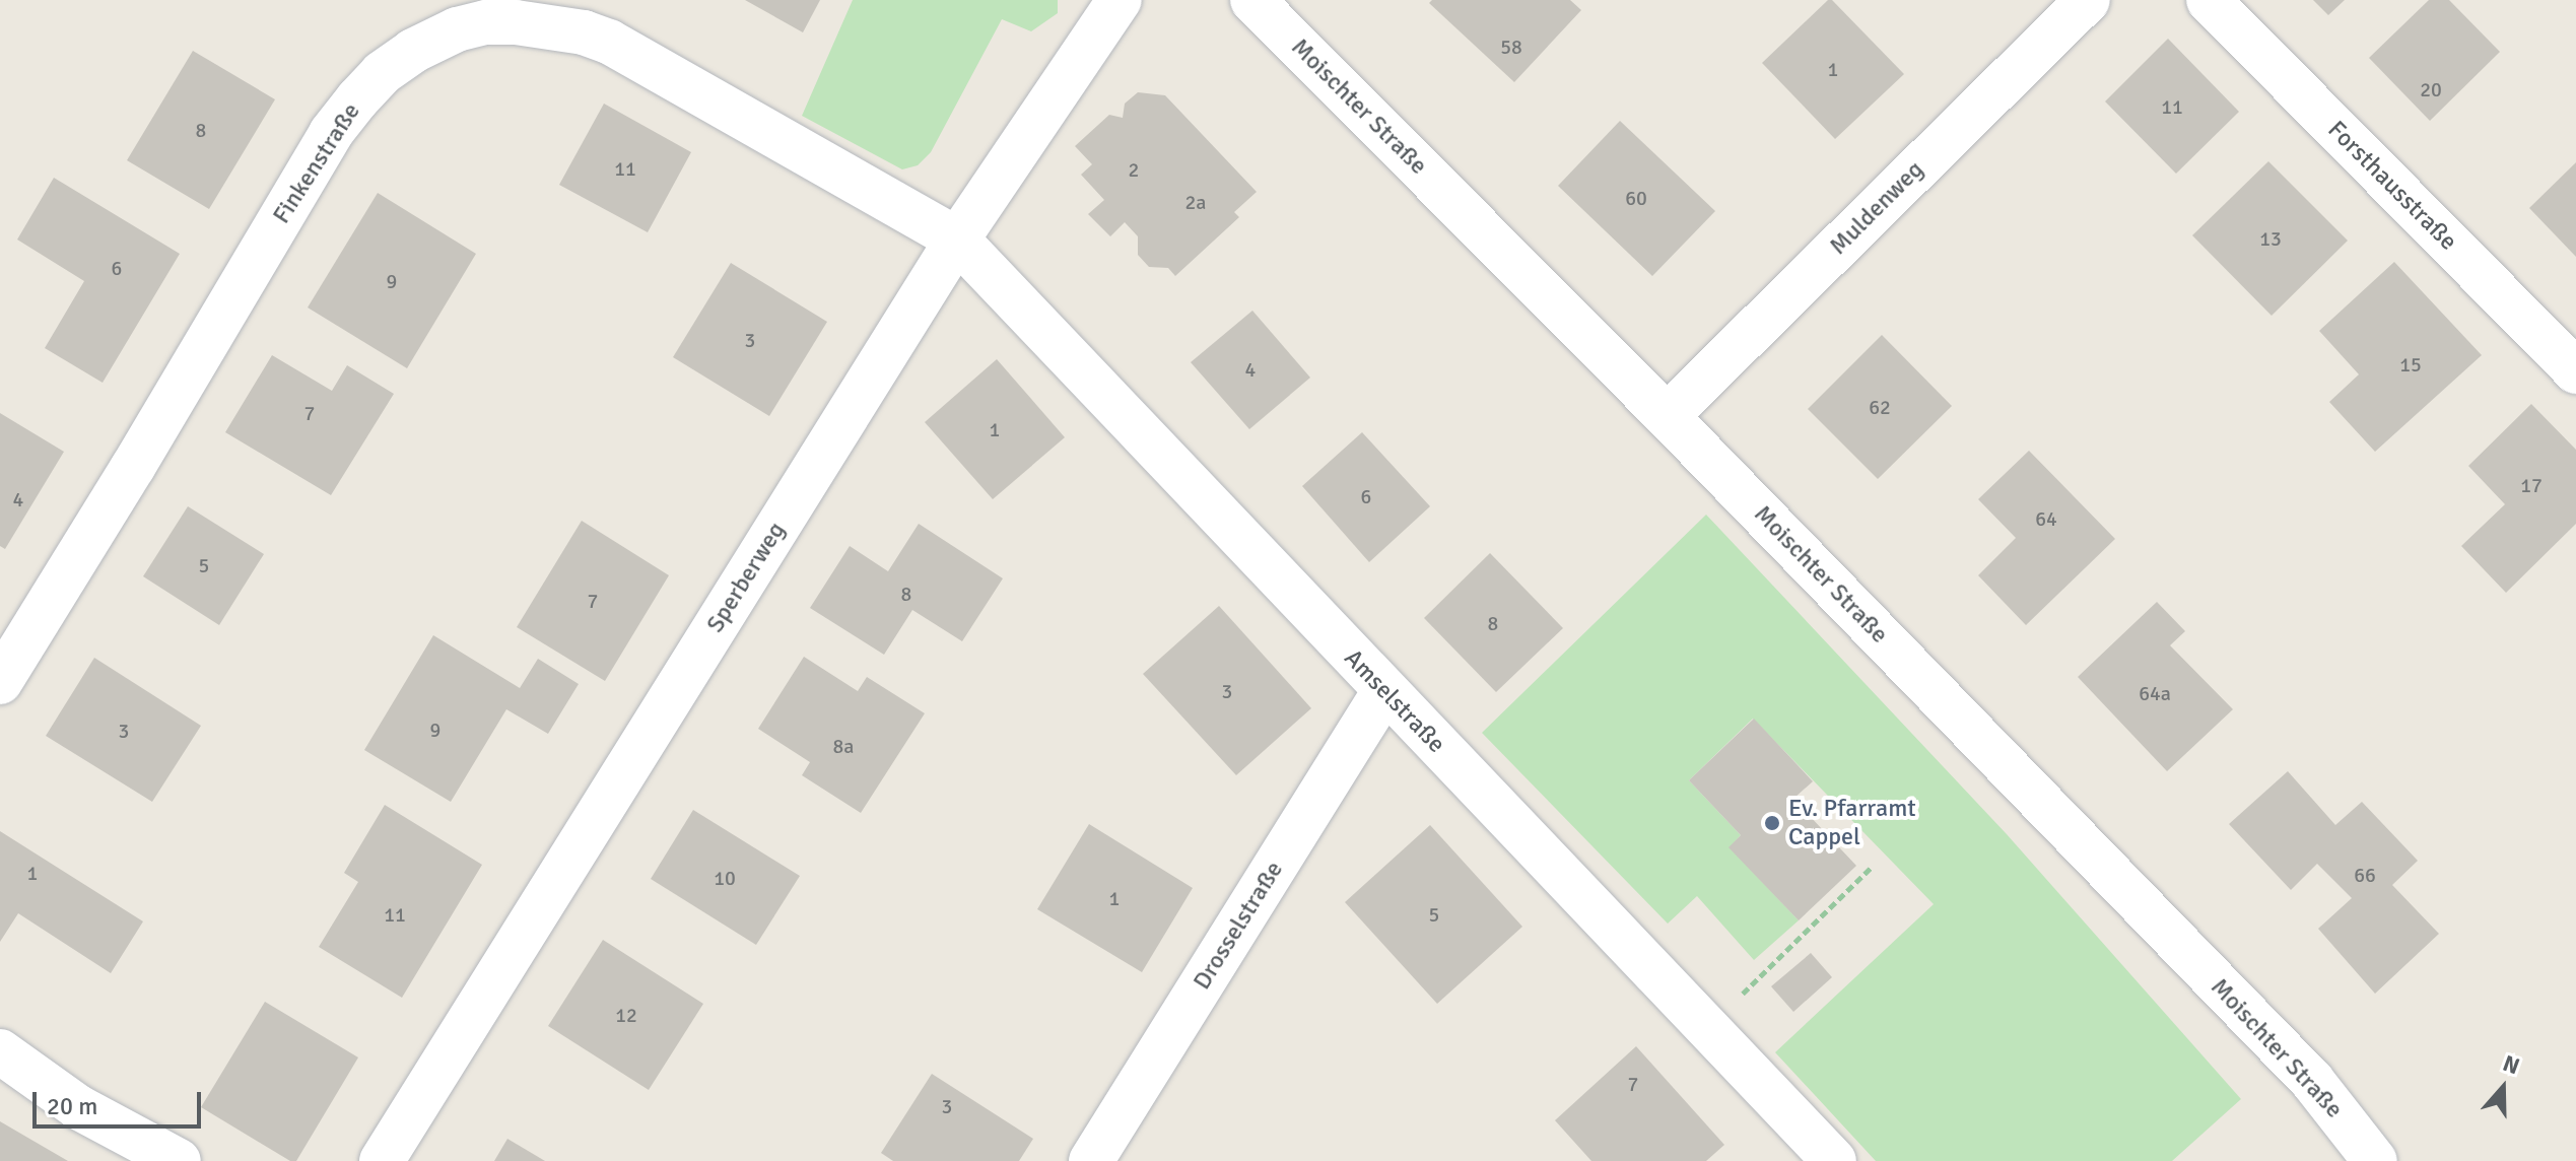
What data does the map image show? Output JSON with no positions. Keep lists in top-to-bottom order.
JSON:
{
  "streets": {
    "street": [
      "Moischter Straße",
      "Finkenstraße",
      "Forsthausstraße",
      "Muldenweg",
      "Sperberweg",
      "Amselstraße",
      "Drosselstraße"
    ]
  },
  "crossings": [
    ["Moischter Straße", "Muldenweg"],
    ["Finkenstraße", "Sperberweg"],
    ["Finkenstraße", "Amselstraße"],
    ["Sperberweg", "Amselstraße"],
    ["Amselstraße", "Drosselstraße"]
  ],
  "places": ["Ev. Pfarramt Cappel"],
  "house_numbers": [
    "58",
    "1",
    "20",
    "11",
    "8",
    "11",
    "2",
    "60",
    "2a",
    "13",
    "6",
    "9",
    "3",
    "15",
    "4",
    "62",
    "7",
    "1",
    "17",
    "6",
    "4",
    "64",
    "5",
    "8",
    "7",
    "8",
    "3",
    "64a",
    "9",
    "3",
    "8a",
    "1",
    "66",
    "10",
    "1",
    "11",
    "5",
    "12",
    "7",
    "3"
  ],
  "scale_bar": "20 m",
  "north": "top"
}
